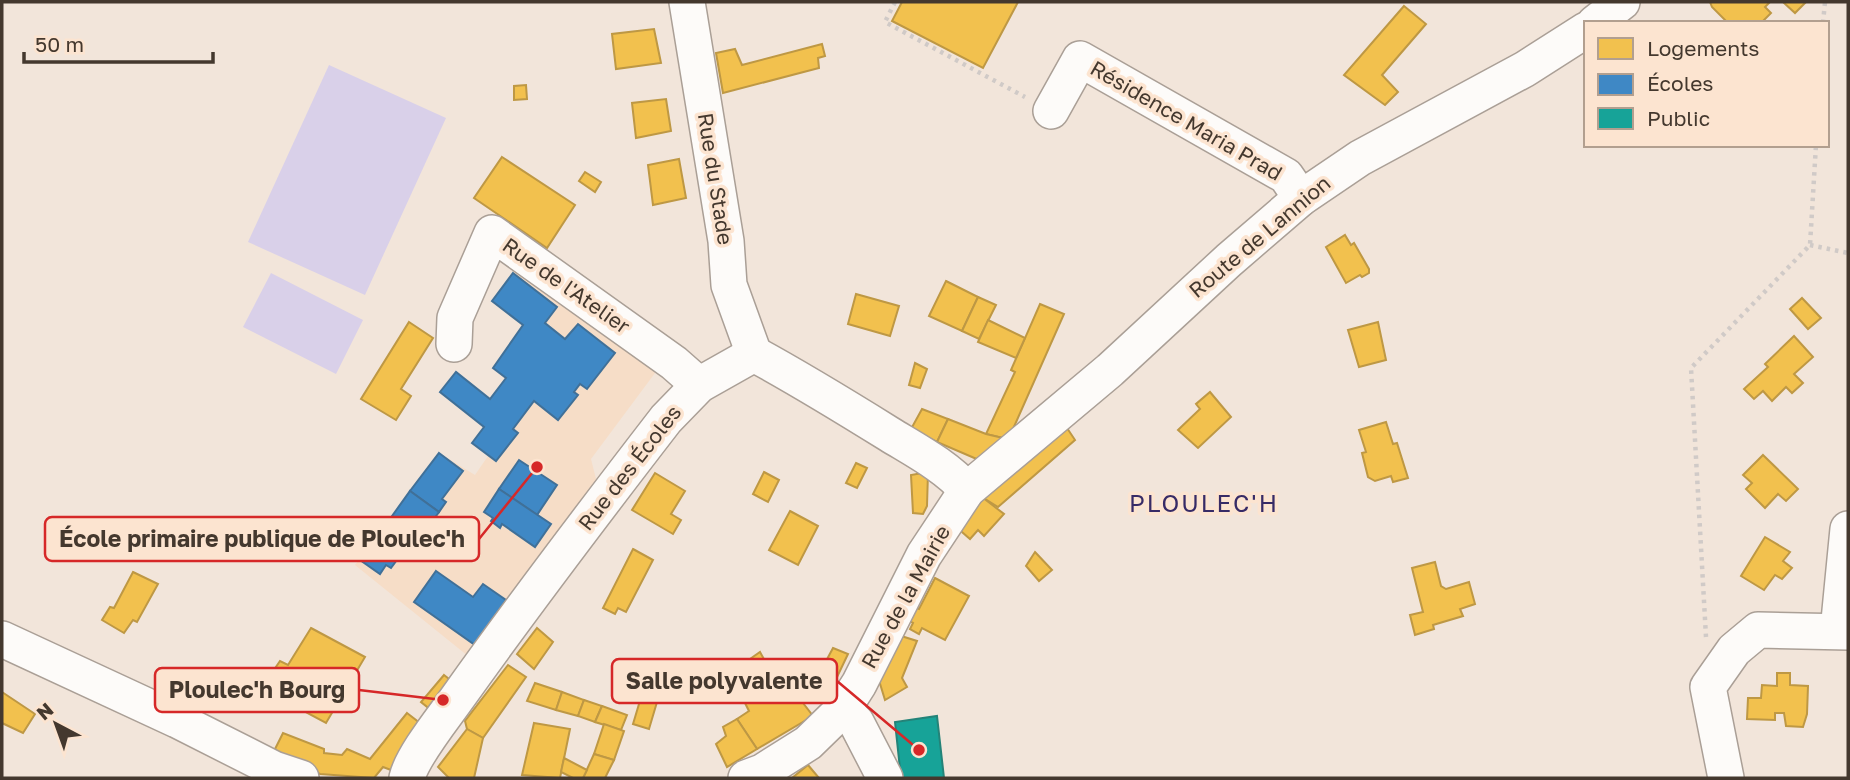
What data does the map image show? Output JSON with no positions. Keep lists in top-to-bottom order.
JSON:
{
  "streets": {
    "street": [
      "Résidence Maria Prad",
      "Rue du Stade",
      "Route de Lannion",
      "Rue de l'Atelier",
      "Rue des Écoles",
      "Rue de la Mairie"
    ]
  },
  "crossings": [
    ["Résidence Maria Prad", "Route de Lannion"],
    ["Rue du Stade", "Rue des Écoles"],
    ["Route de Lannion", "Rue de la Mairie"],
    ["Rue de l'Atelier", "Rue des Écoles"]
  ],
  "districts": ["PLOULEC'H"],
  "places": ["École primaire publique de Ploulec'h", "Ploulec'h Bourg", "Salle polyvalente"],
  "legend": ["Logements", "Écoles", "Public"],
  "scale_bar": "50 m",
  "north": "top left"
}
